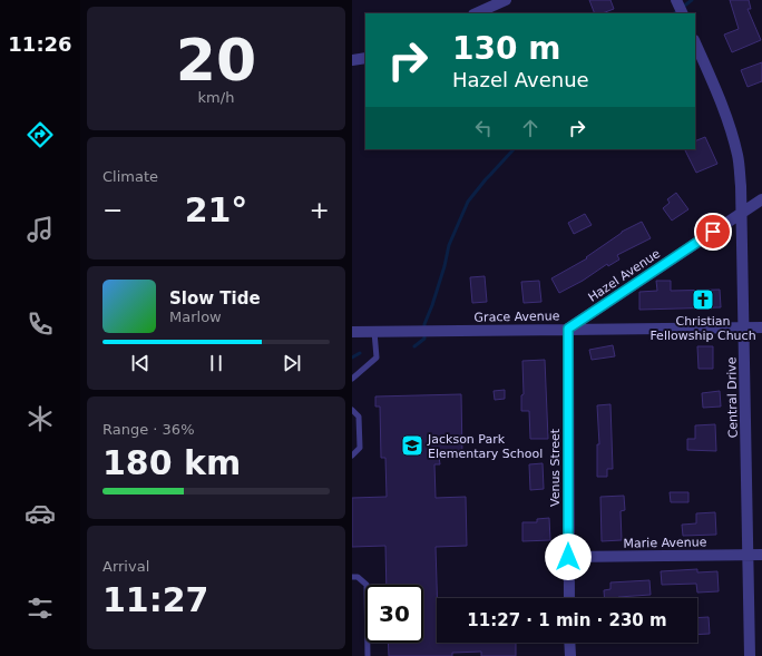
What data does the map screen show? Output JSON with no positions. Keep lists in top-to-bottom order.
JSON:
{
  "streets": {
    "street": [
      "Hazel Avenue",
      "Grace Avenue",
      "Central Drive",
      "Venus Street",
      "Marie Avenue"
    ]
  },
  "crossings": [
    ["Hazel Avenue", "Grace Avenue"],
    ["Hazel Avenue", "Central Drive"],
    ["Hazel Avenue", "Venus Street"],
    ["Grace Avenue", "Central Drive"],
    ["Grace Avenue", "Venus Street"],
    ["Central Drive", "Marie Avenue"],
    ["Venus Street", "Marie Avenue"]
  ],
  "places": {
    "church": ["Christian Fellowship Chuch"],
    "school or university": ["Jackson Park Elementary School"]
  },
  "page": {
    "tabs": "11:26",
    "tile": [
      ["20", "km/h"],
      "Climate",
      ["Range · 36%", "180 km"],
      ["Arrival", "11:27"]
    ],
    "turn": ["130 m", "Hazel Avenue"],
    "heat": ["−", "21°", "+"],
    "song": ["Slow Tide", "Marlow"],
    "limit": "30",
    "trip": "11:27 · 1 min · 230 m"
  }
}
